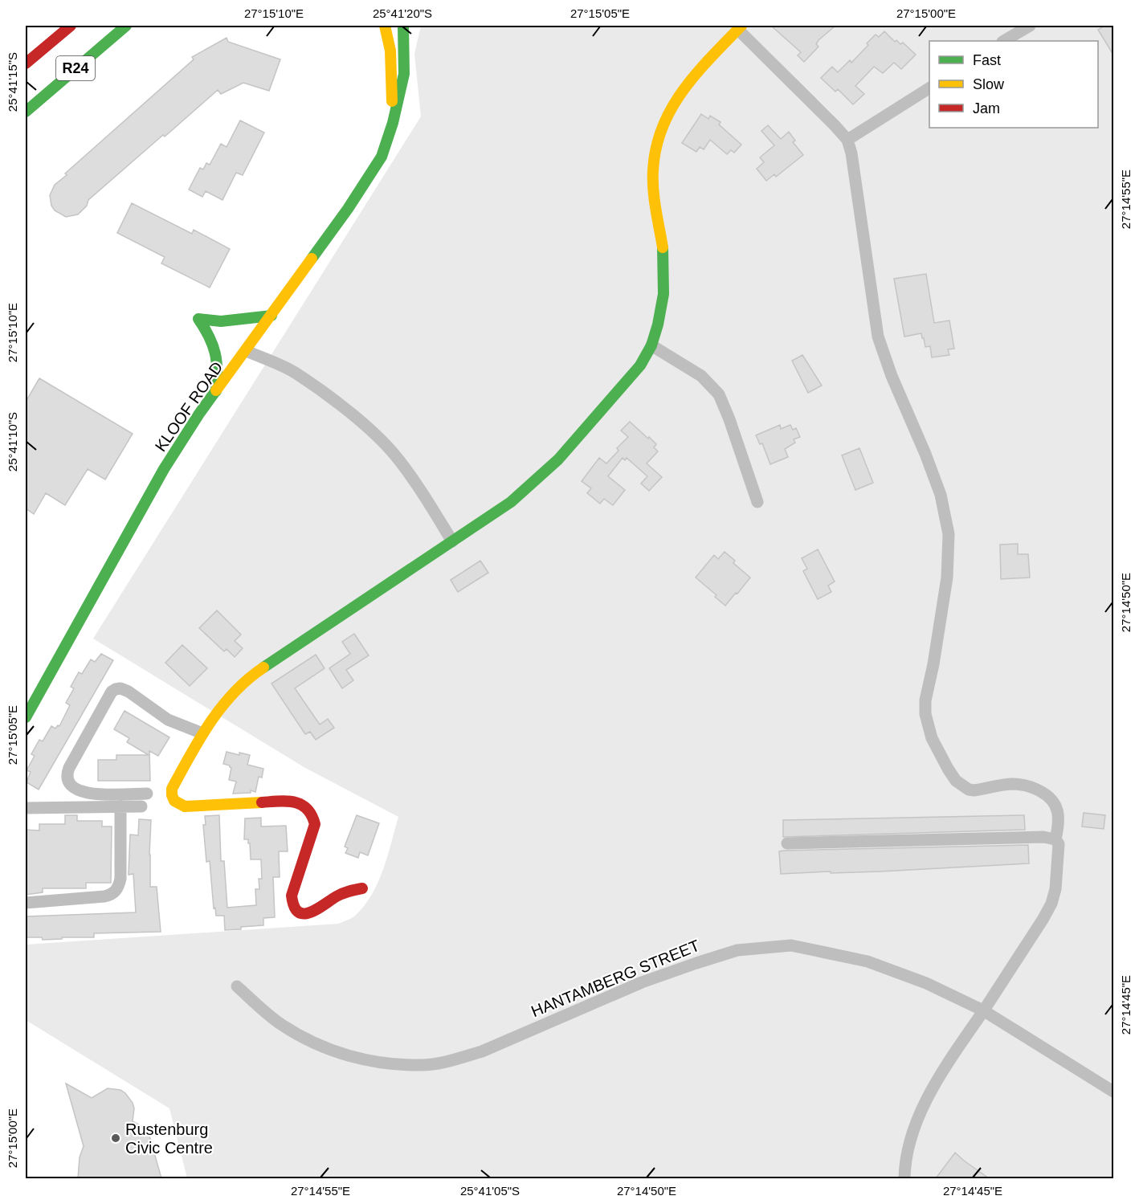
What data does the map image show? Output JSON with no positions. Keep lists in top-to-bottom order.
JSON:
{
  "streets": {
    "street": ["R24", "KLOOF ROAD", "HANTAMBERG STREET"]
  },
  "places": ["Rustenburg Civic Centre"],
  "legend": ["Fast", "Slow", "Jam"],
  "coordinates": [
    "27°15'10\"E",
    "25°41'20\"S",
    "27°15'05\"E",
    "27°15'00\"E",
    "25°41'15\"S",
    "27°14'55\"E",
    "25°41'10\"S",
    "27°14'50\"E",
    "27°14'45\"E",
    "25°41'05\"S"
  ]
}
